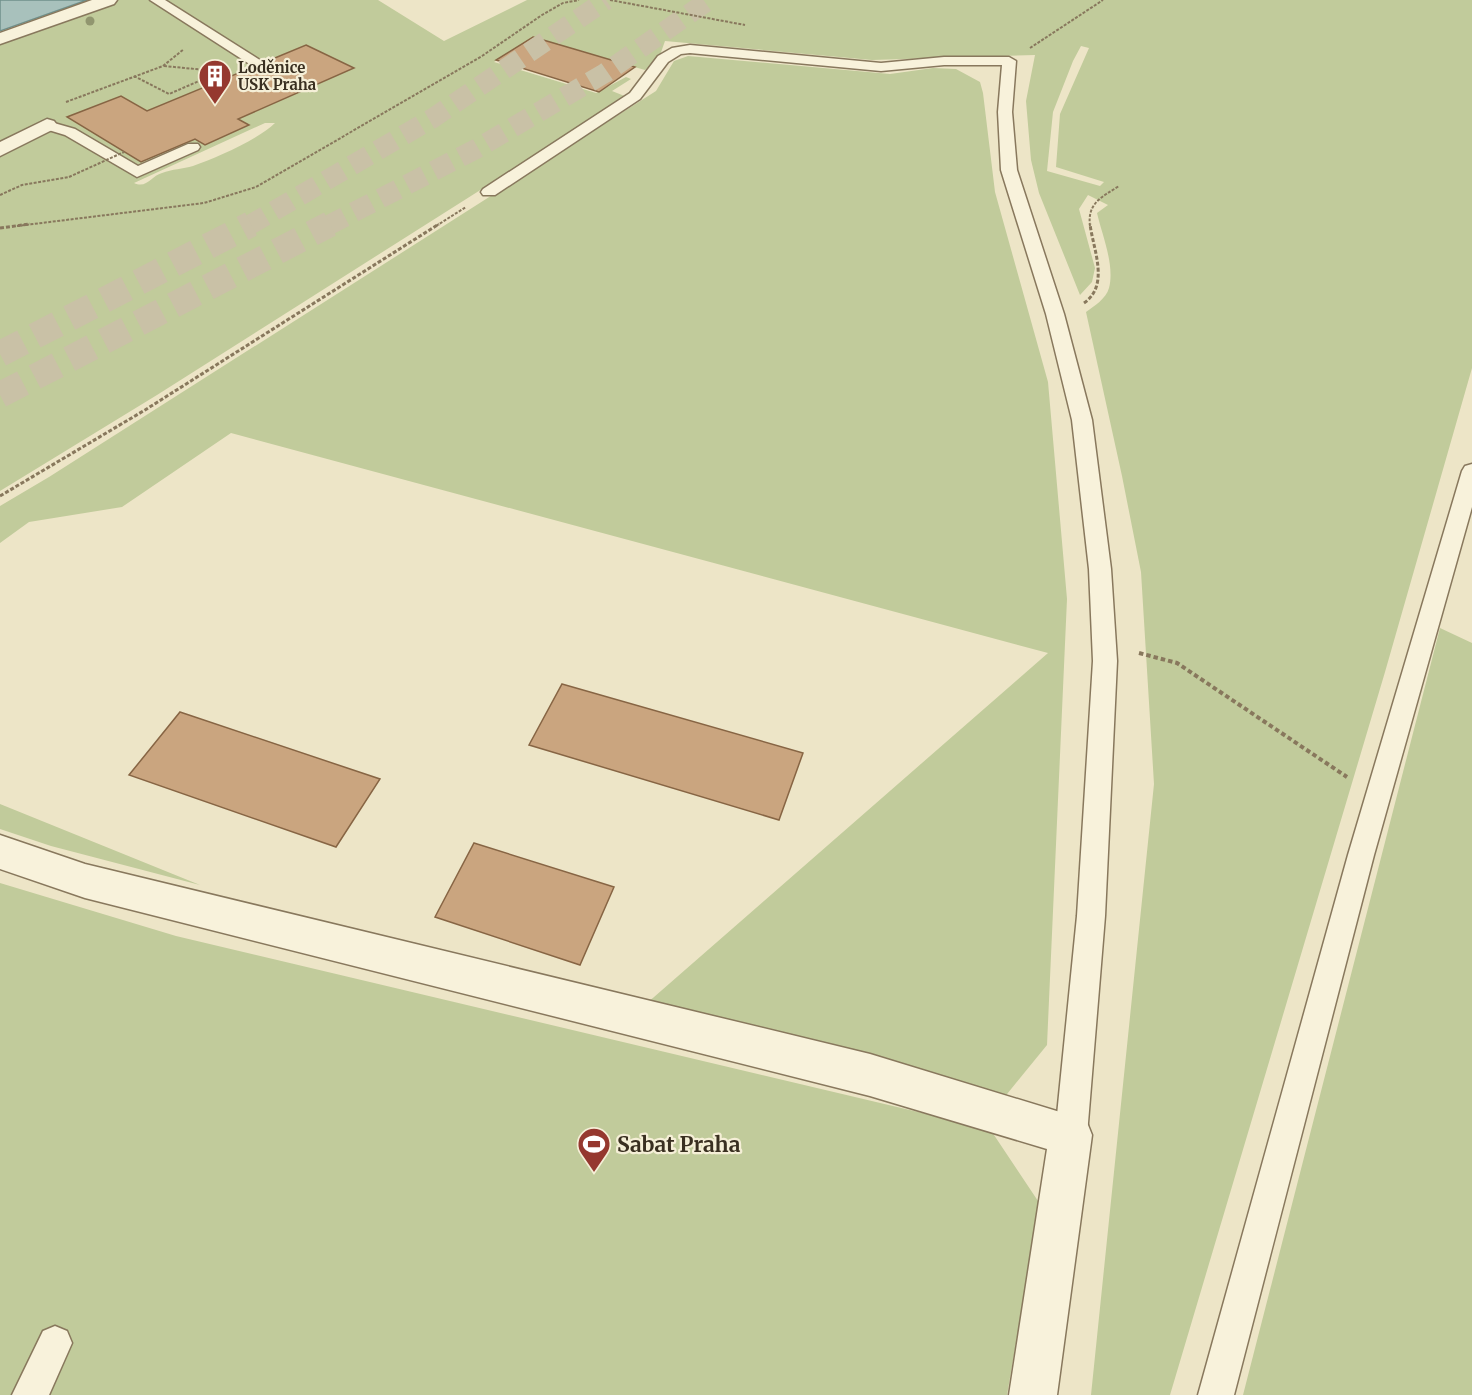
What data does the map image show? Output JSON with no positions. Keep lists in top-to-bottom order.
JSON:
{
  "places": {
    "building": ["Loděnice USK Praha"],
    "sports": ["Sabat Praha"]
  }
}
